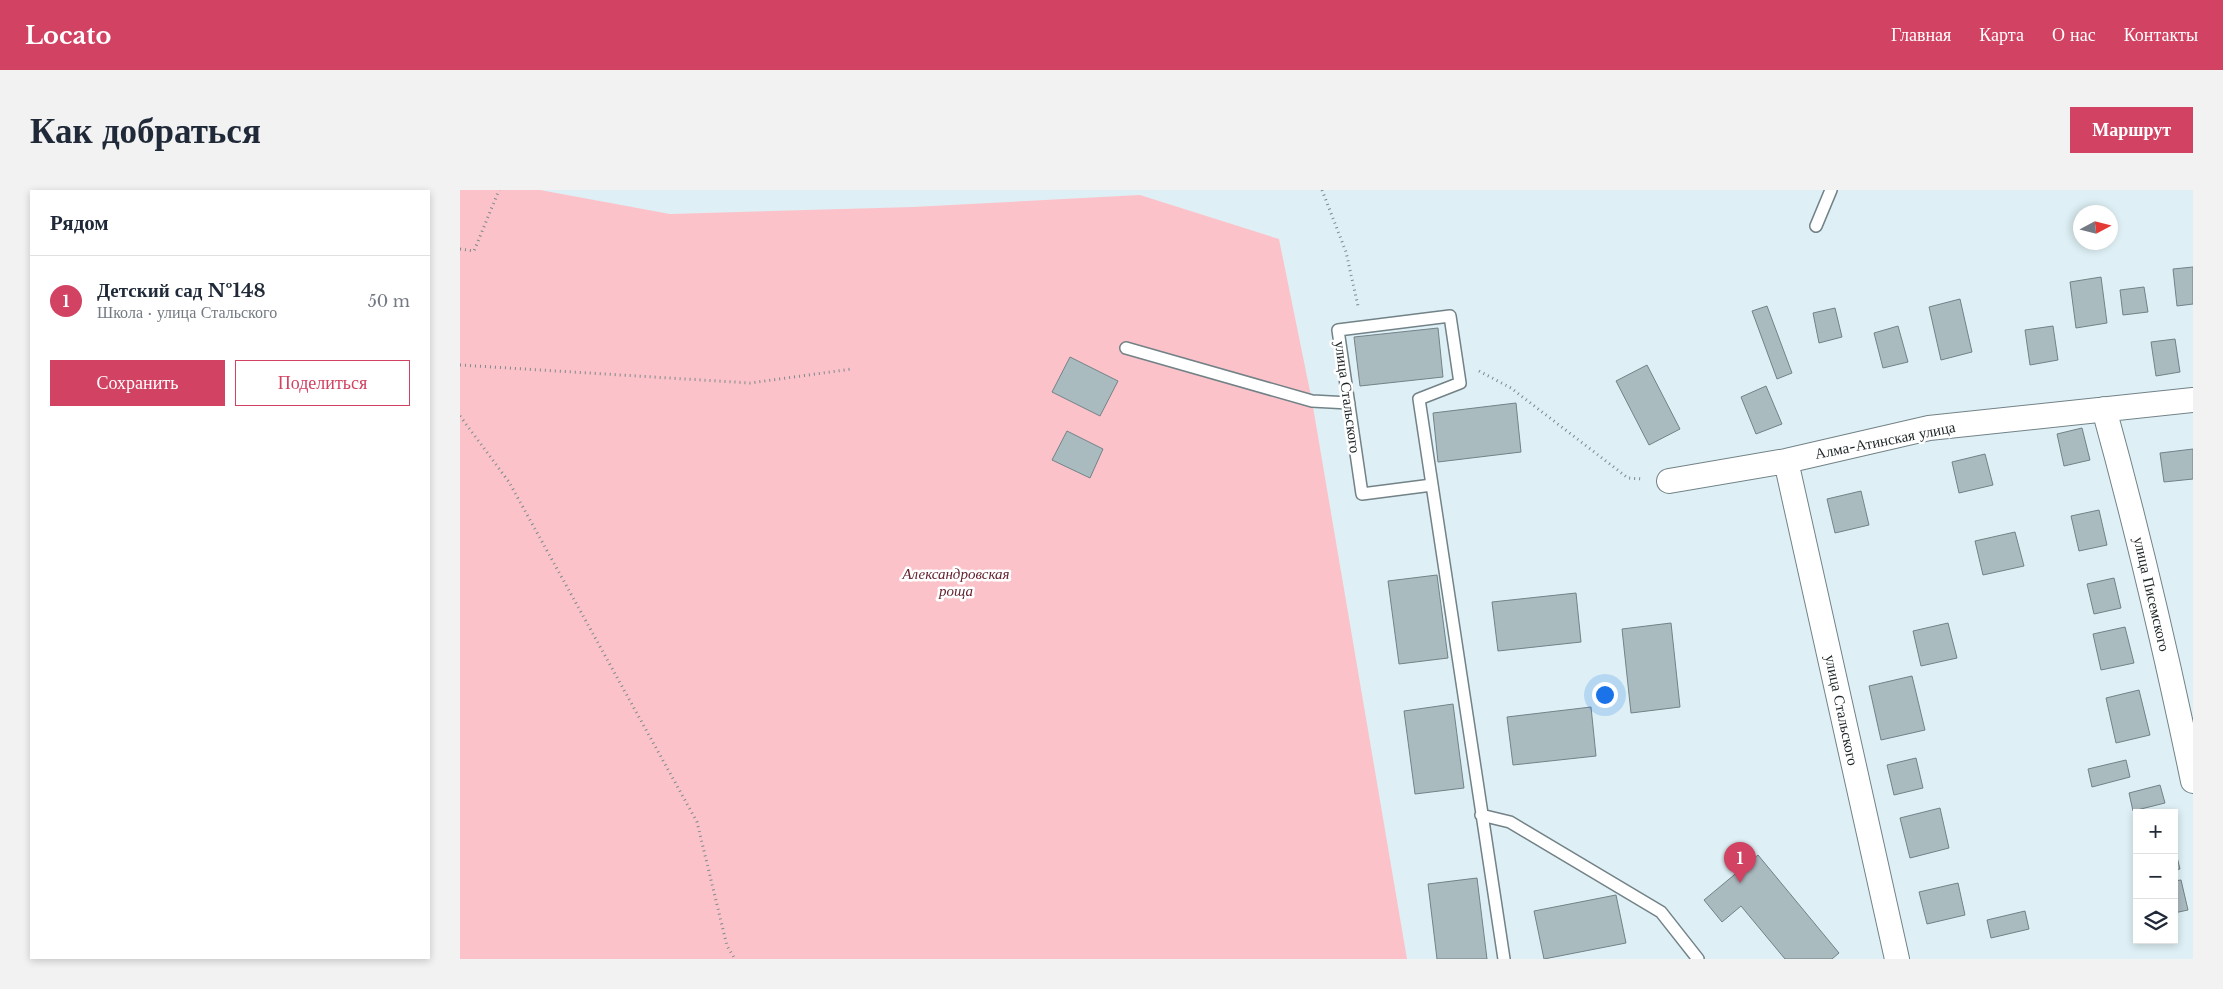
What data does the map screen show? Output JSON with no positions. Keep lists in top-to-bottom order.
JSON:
{
  "streets": {
    "street": ["улица Стальского", "Алма-Атинская улица", "улица Писемского"]
  },
  "crossings": [
    ["улица Стальского", "Алма-Атинская улица"],
    ["Алма-Атинская улица", "улица Писемского"]
  ],
  "parks": ["Александровская роща"],
  "north": "right",
  "page": {
    "header": "Locato",
    "nav": [
      "Главная",
      "Карта",
      "О нас",
      "Контакты"
    ],
    "buttons": [
      "Маршрут",
      ["Сохранить", "Поделиться"]
    ],
    "title": "Как добраться",
    "heading": "Рядом",
    "list": [
      {
        "mark": "1",
        "name": "Детский сад №148",
        "note": "Школа · улица Стальского",
        "value": "50 m"
      }
    ],
    "map_buttons": ["+", "−"],
    "pins": "1"
  }
}
